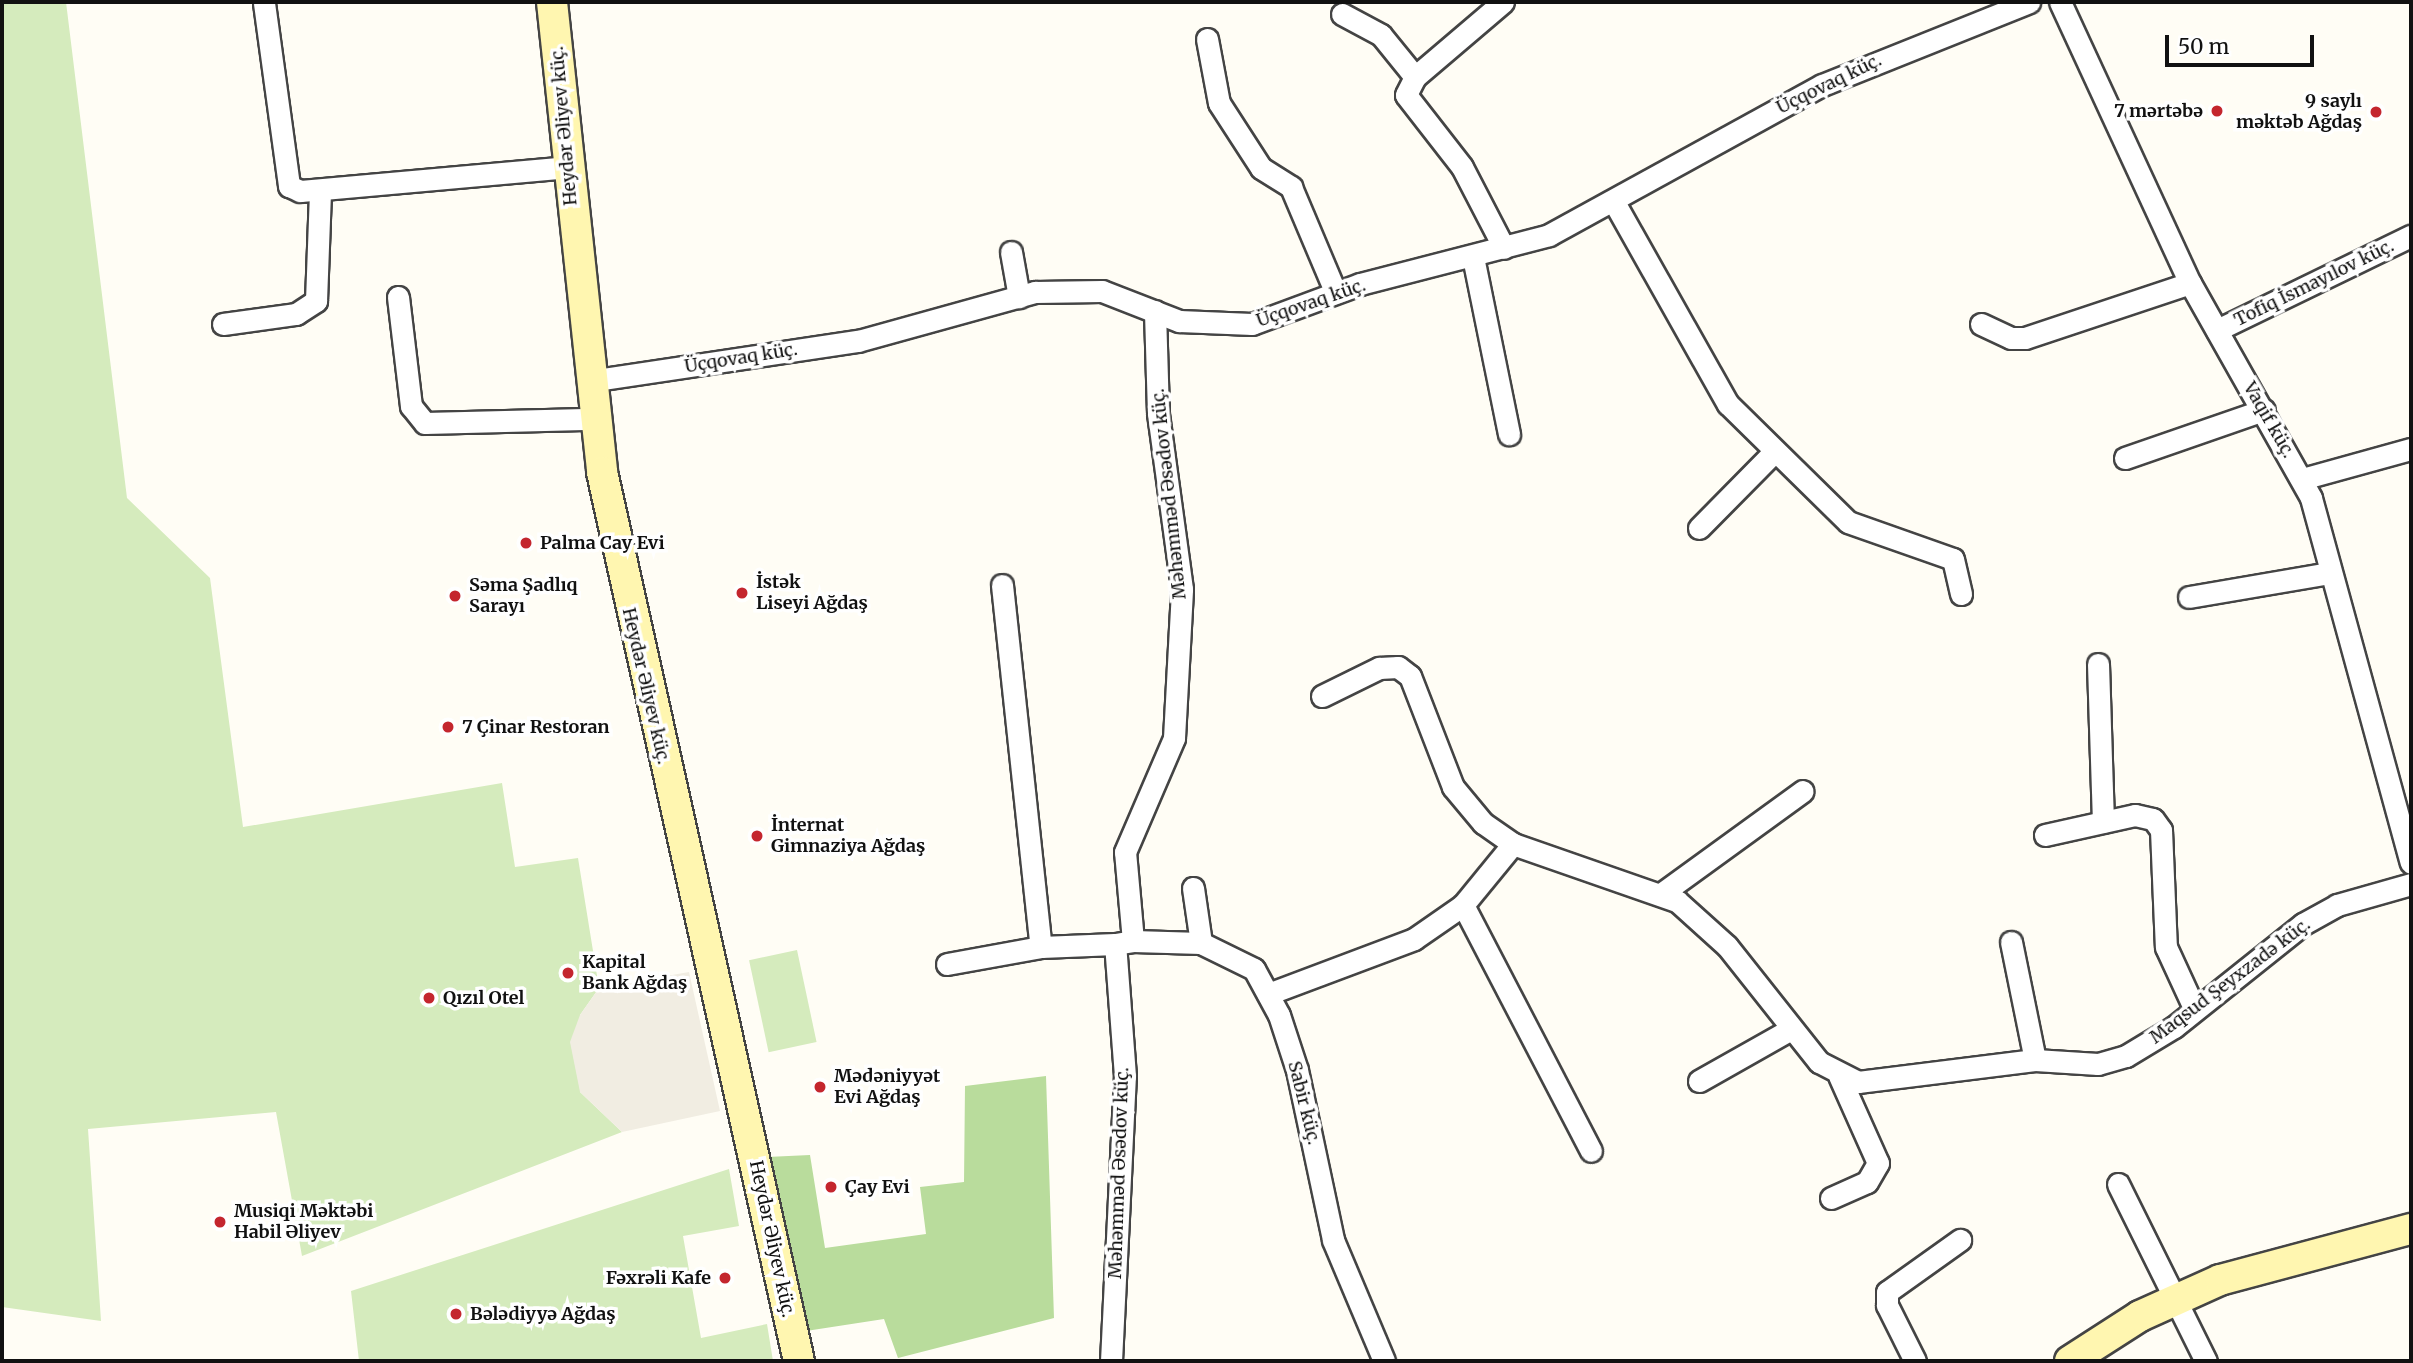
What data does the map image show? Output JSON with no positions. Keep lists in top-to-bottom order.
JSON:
{
  "streets": {
    "main road": ["Heydər Əliyev küç."],
    "street": [
      "Üçqovaq küç.",
      "Tofiq İsmayılov küç.",
      "Vaqif küç.",
      "Məhəmməd Əsədov küç.",
      "Maqsud Şeyxzadə küç.",
      "Sabir küç."
    ]
  },
  "crossings": [
    ["Üçqovaq küç.", "Heydər Əliyev küç."],
    ["Üçqovaq küç.", "Məhəmməd Əsədov küç."],
    ["Tofiq İsmayılov küç.", "Vaqif küç."],
    ["Məhəmməd Əsədov küç.", "Sabir küç."]
  ],
  "places": [
    "7 mərtəbə",
    "9 saylı məktəb Ağdaş",
    "Palma Cay Evi",
    "İstək Liseyi Ağdaş",
    "Səma Şadlıq Sarayı",
    "7 Çinar Restoran",
    "İnternat Gimnaziya Ağdaş",
    "Kapital Bank Ağdaş",
    "Qızıl Otel",
    "Mədəniyyət Evi Ağdaş",
    "Çay Evi",
    "Musiqi Məktəbi Habil Əliyev",
    "Fəxrəli Kafe",
    "Bələdiyyə Ağdaş"
  ],
  "scale_bar": "50 m"
}
